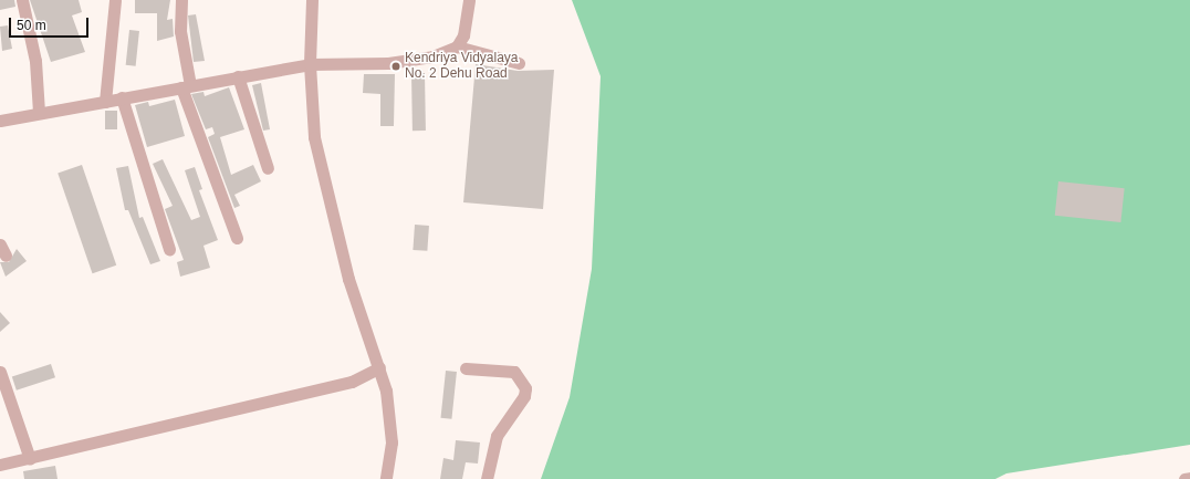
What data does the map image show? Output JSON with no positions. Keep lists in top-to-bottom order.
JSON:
{
  "places": ["Kendriya Vidyalaya No. 2 Dehu Road"],
  "scale_bar": "50 m"
}
